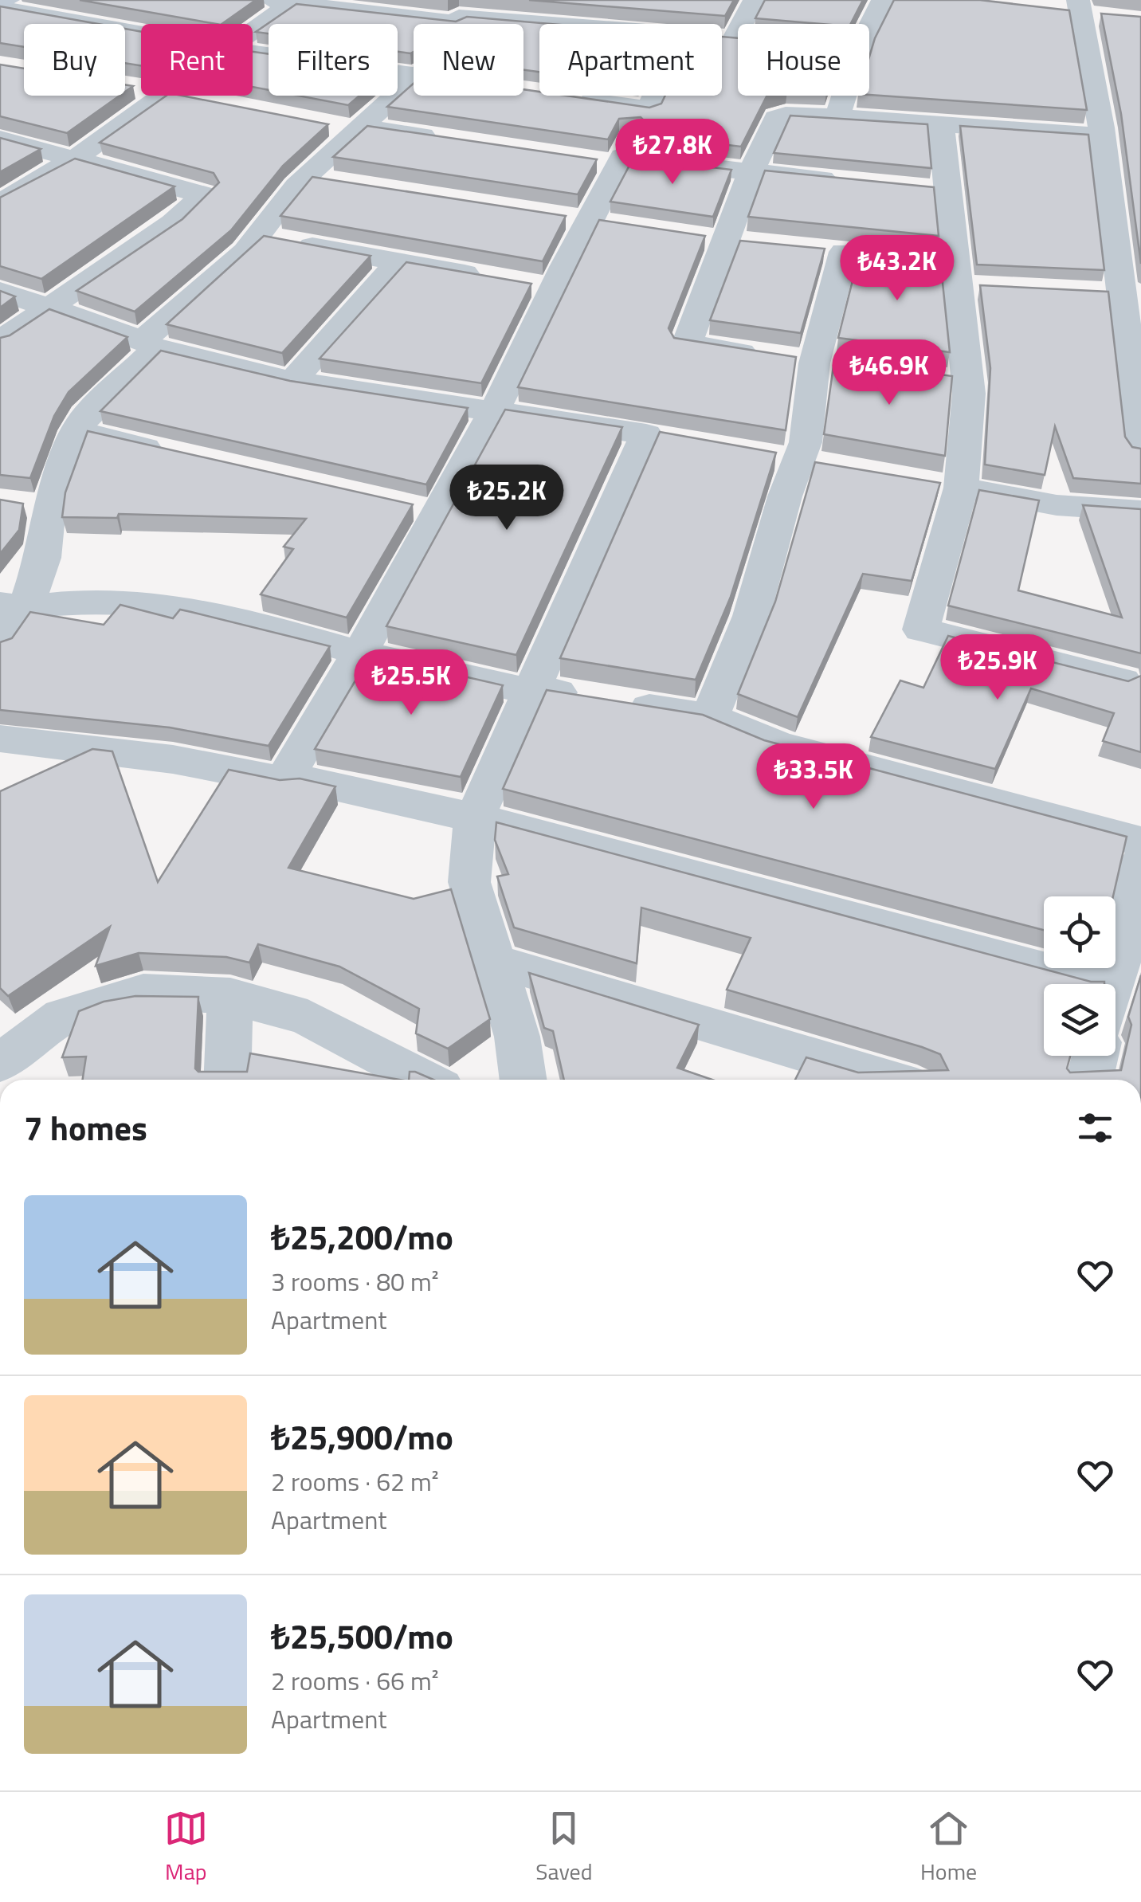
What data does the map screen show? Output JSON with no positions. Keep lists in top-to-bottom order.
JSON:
{
  "page": {
    "chip": [
      "Buy",
      "Rent",
      "Filters",
      "New",
      "Apartment",
      "House"
    ],
    "price": [
      "₺27.8K",
      "₺43.2K",
      "₺46.9K",
      "₺25.2K",
      "₺25.9K",
      "₺25.5K",
      "₺33.5K"
    ],
    "heading": "7 homes",
    "list": [
      {
        "name": "₺25,200/mo",
        "note": "3 rooms · 80 m² · Apartment"
      },
      {
        "name": "₺25,900/mo",
        "note": "2 rooms · 62 m² · Apartment"
      },
      {
        "name": "₺25,500/mo",
        "note": "2 rooms · 66 m² · Apartment"
      }
    ],
    "tabs": ["Map", "Saved", "Home"]
  }
}
